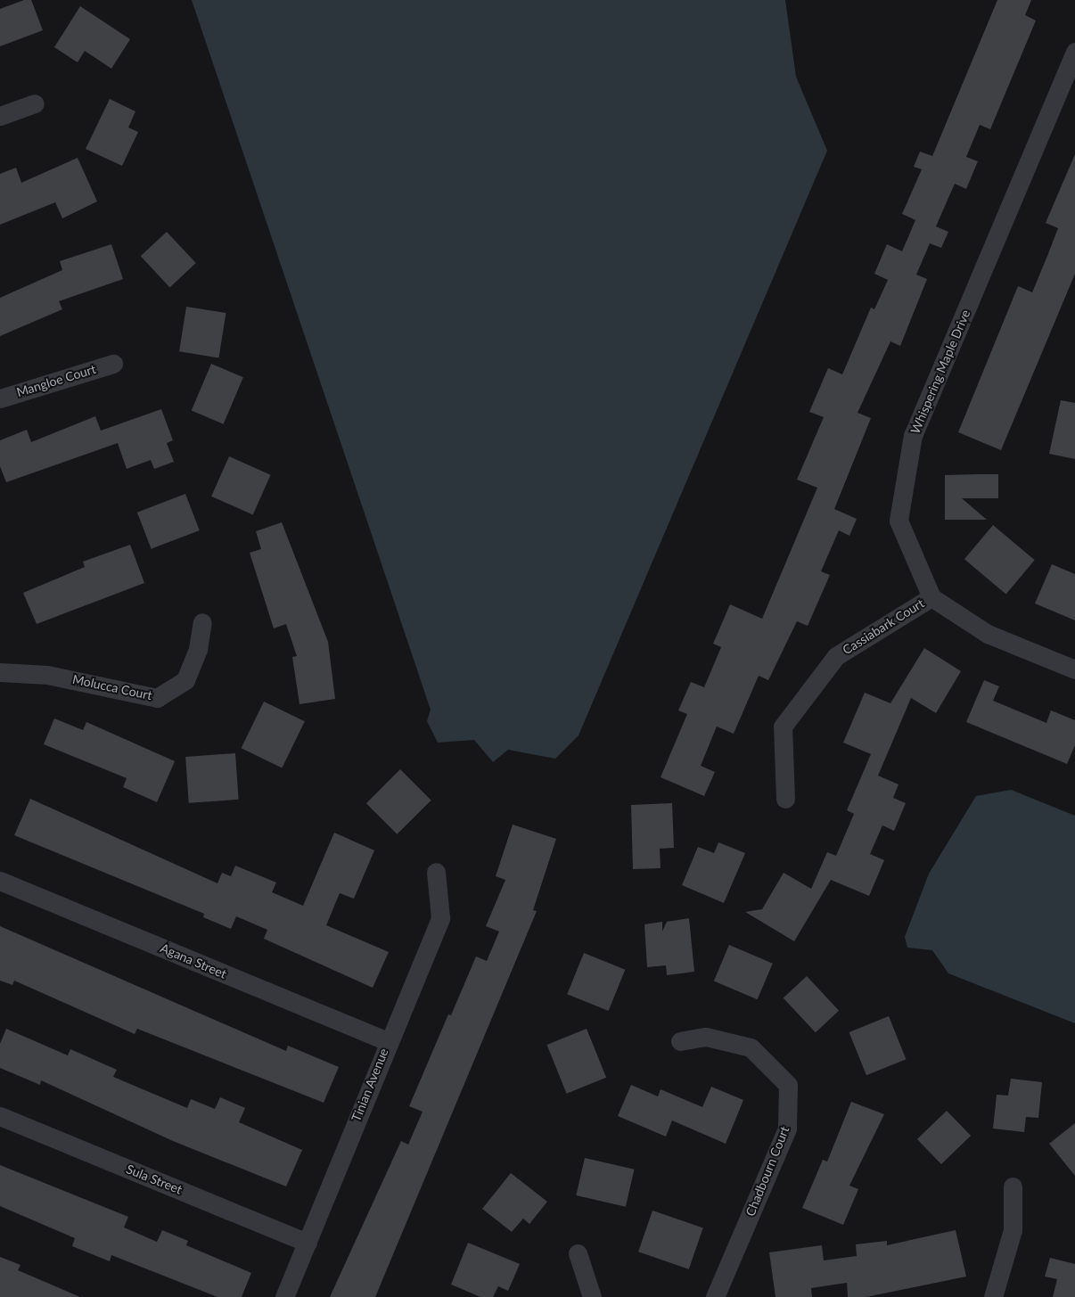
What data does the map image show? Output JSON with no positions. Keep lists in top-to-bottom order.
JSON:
{
  "streets": {
    "street": [
      "Whispering Maple Drive",
      "Mangloe Court",
      "Cassiabark Court",
      "Molucca Court",
      "Agana Street",
      "Tinian Avenue",
      "Chadbourn Court",
      "Sula Street"
    ]
  },
  "crossings": [
    ["Whispering Maple Drive", "Cassiabark Court"],
    ["Agana Street", "Tinian Avenue"],
    ["Tinian Avenue", "Sula Street"]
  ]
}
